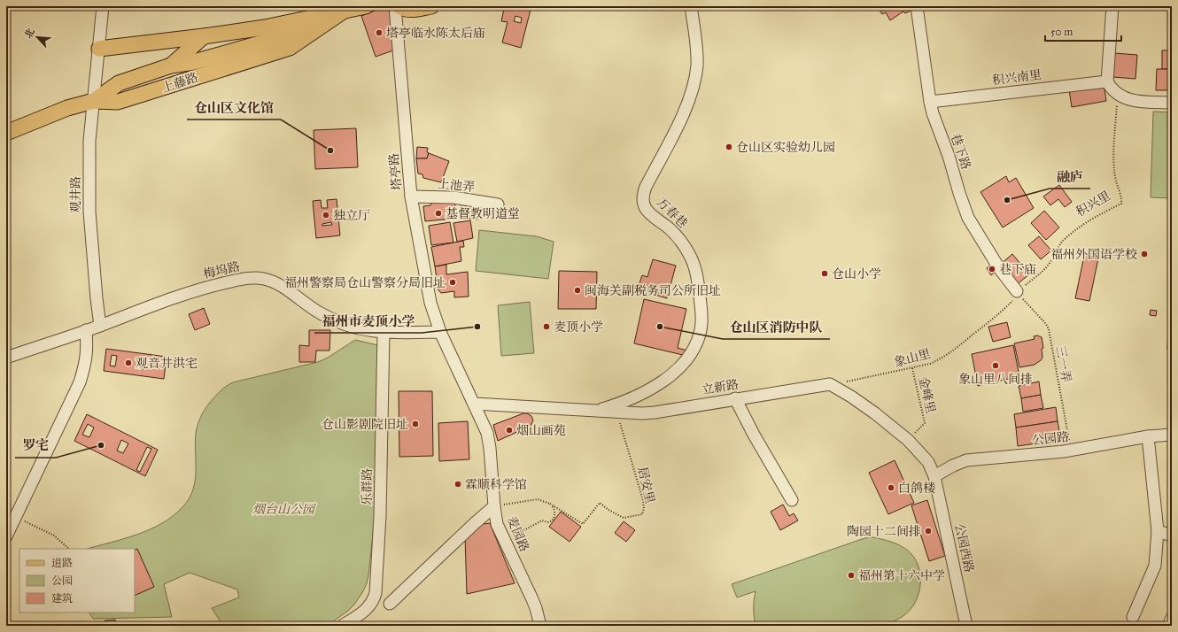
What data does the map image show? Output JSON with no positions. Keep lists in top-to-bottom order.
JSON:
{
  "streets": {
    "main road": ["上藤路"],
    "street": [
      "积兴南里",
      "巷下路",
      "塔亭路",
      "上池弄",
      "观井路",
      "万春巷",
      "梅坞路",
      "立新路",
      "公园路",
      "乐群路",
      "麦园路",
      "公园西路"
    ],
    "path": [
      "积兴里",
      "象山里",
      "三一弄",
      "金峰里",
      "居安里"
    ]
  },
  "crossings": [
    ["积兴南里", "巷下路"],
    ["上藤路", "观井路"],
    ["巷下路", "积兴里"],
    ["巷下路", "象山里"],
    ["巷下路", "三一弄"],
    ["塔亭路", "上池弄"],
    ["塔亭路", "梅坞路"],
    ["塔亭路", "麦园路"],
    ["观井路", "梅坞路"],
    ["积兴里", "象山里"],
    ["积兴里", "三一弄"],
    ["万春巷", "立新路"],
    ["梅坞路", "乐群路"],
    ["梅坞路", "麦园路"],
    ["象山里", "三一弄"],
    ["象山里", "立新路"],
    ["象山里", "金峰里"],
    ["三一弄", "公园路"],
    ["立新路", "居安里"],
    ["立新路", "麦园路"],
    ["公园路", "公园西路"]
  ],
  "parks": ["烟台山公园"],
  "places": [
    "塔亭临水陈太后庙",
    "仓山区实验幼儿园",
    "仓山区文化馆",
    "融庐",
    "基督教明道堂",
    "独立厅",
    "福州外国语学校",
    "巷下庙",
    "仓山小学",
    "福州警察局仓山警察分局旧址",
    "闽海关副税务司公所旧址",
    "福州市麦顶小学",
    "麦顶小学",
    "仓山区消防中队",
    "观音井洪宅",
    "象山里八间排",
    "仓山影剧院旧址",
    "烟山画苑",
    "罗宅",
    "霖顺科学馆",
    "白鸽楼",
    "陶园十二间排",
    "福州第十六中学"
  ],
  "legend": ["道路", "公园", "建筑"],
  "scale_bar": "50 m",
  "north": "top left"
}
